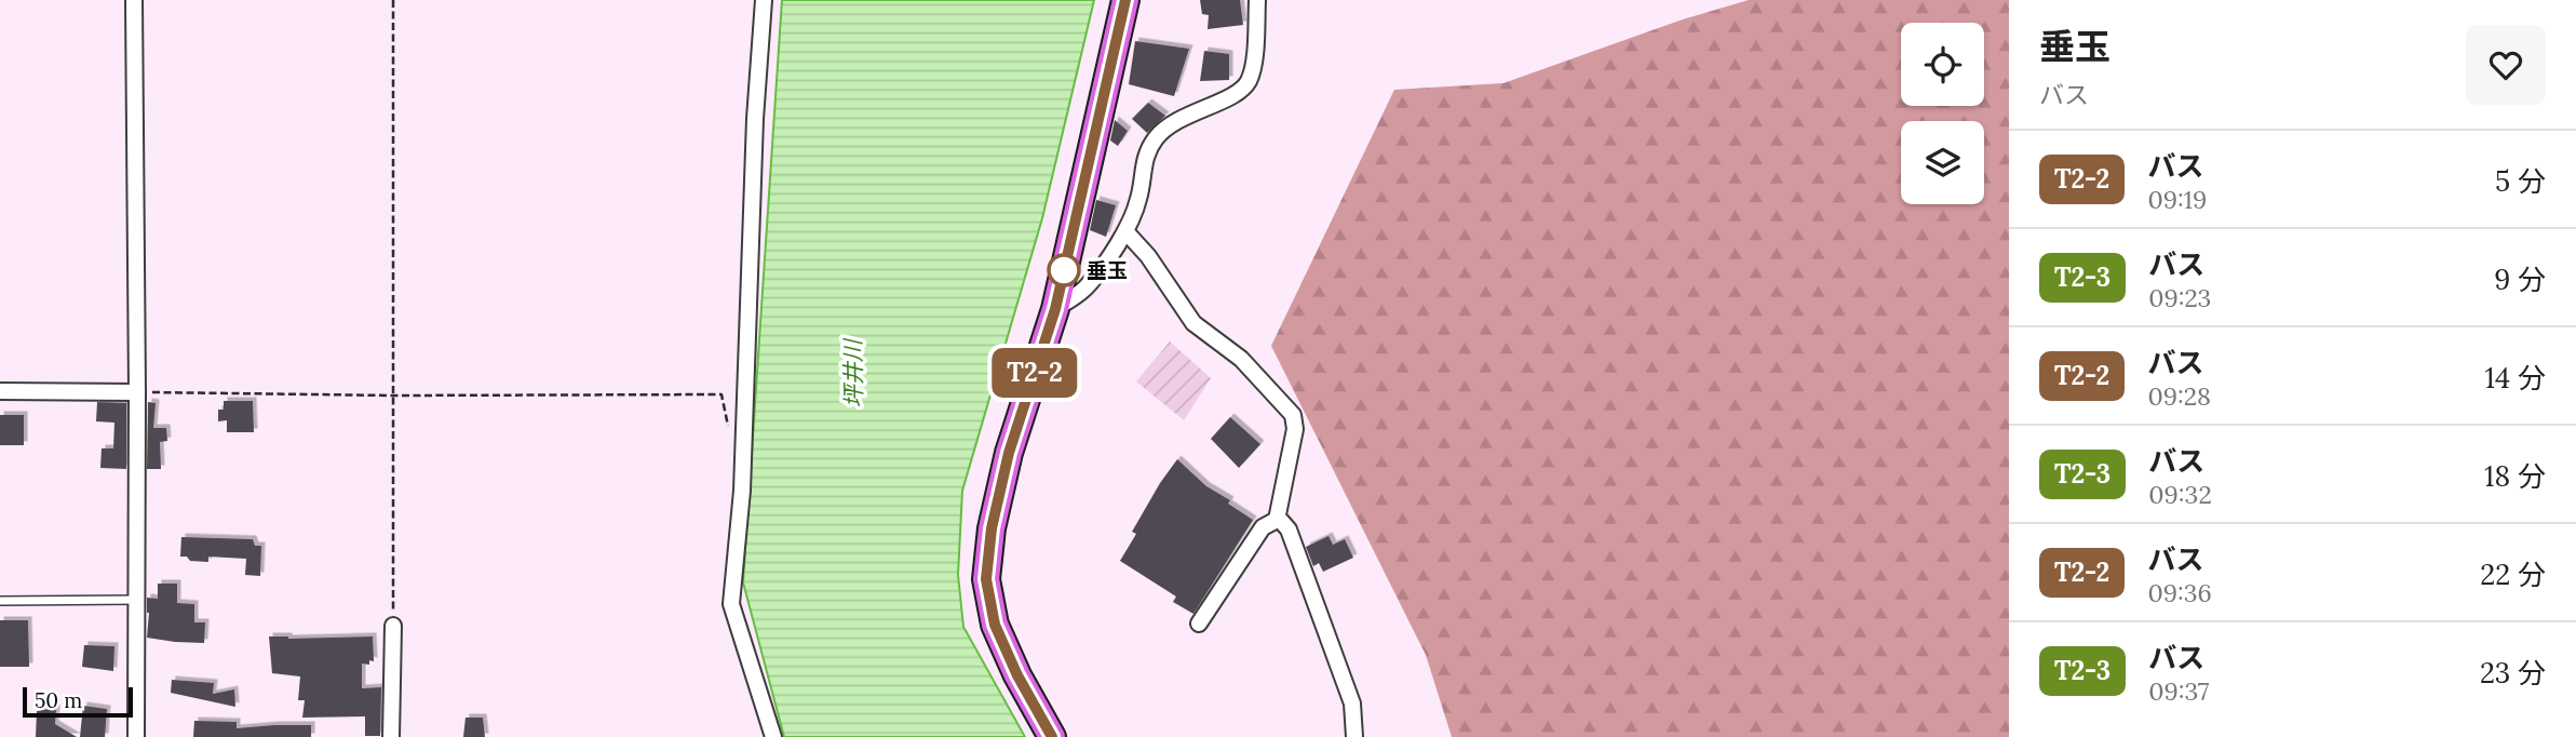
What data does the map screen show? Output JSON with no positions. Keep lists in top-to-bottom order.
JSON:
{
  "water": ["坪井川"],
  "places": ["垂玉"],
  "lines": ["bus line T2-2"],
  "scale_bar": "50 m",
  "page": {
    "on_map": "T2-2",
    "heading": ["垂玉", "バス"],
    "list": [
      {
        "mark": "T2-2",
        "name": "バス",
        "note": "09:19",
        "value": "5 分"
      },
      {
        "mark": "T2-3",
        "name": "バス",
        "note": "09:23",
        "value": "9 分"
      },
      {
        "mark": "T2-2",
        "name": "バス",
        "note": "09:28",
        "value": "14 分"
      },
      {
        "mark": "T2-3",
        "name": "バス",
        "note": "09:32",
        "value": "18 分"
      },
      {
        "mark": "T2-2",
        "name": "バス",
        "note": "09:36",
        "value": "22 分"
      },
      {
        "mark": "T2-3",
        "name": "バス",
        "note": "09:37",
        "value": "23 分"
      }
    ],
    "scale": "50 m"
  }
}
